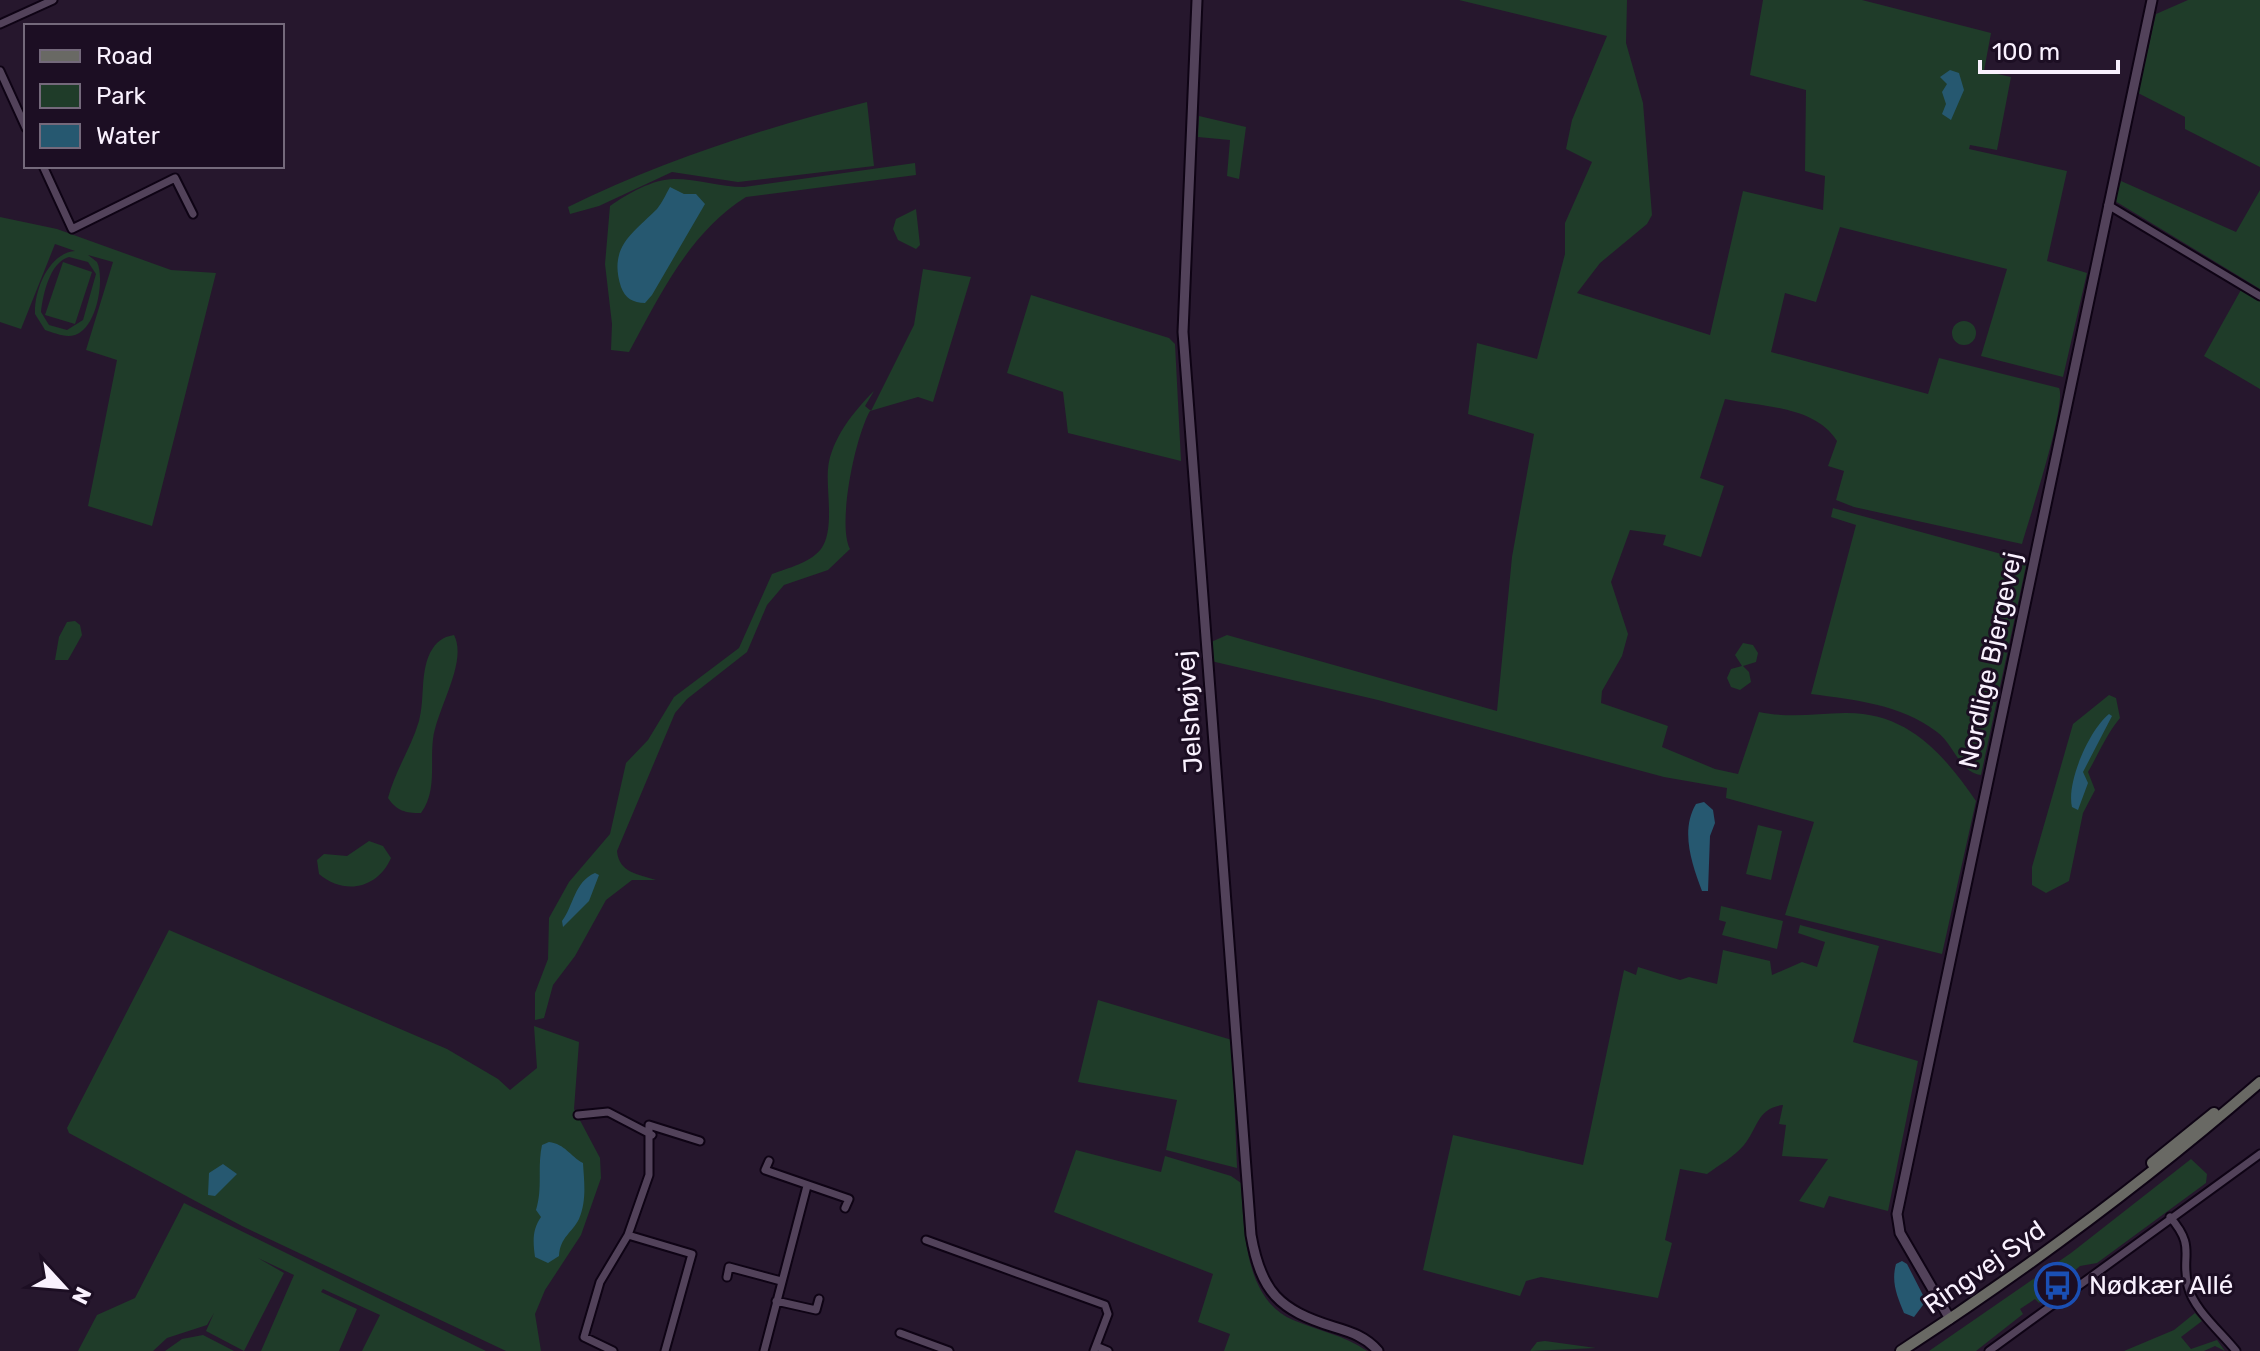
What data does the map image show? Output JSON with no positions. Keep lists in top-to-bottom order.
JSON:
{
  "streets": {
    "main road": ["Ringvej Syd"],
    "street": ["Nordlige Bjergevej", "Jelshøjvej"]
  },
  "crossings": [
    ["Nordlige Bjergevej", "Ringvej Syd"]
  ],
  "places": {
    "bus stop": ["Nødkær Allé"]
  },
  "legend": ["Road", "Park", "Water"],
  "scale_bar": "100 m",
  "north": "bottom right"
}
